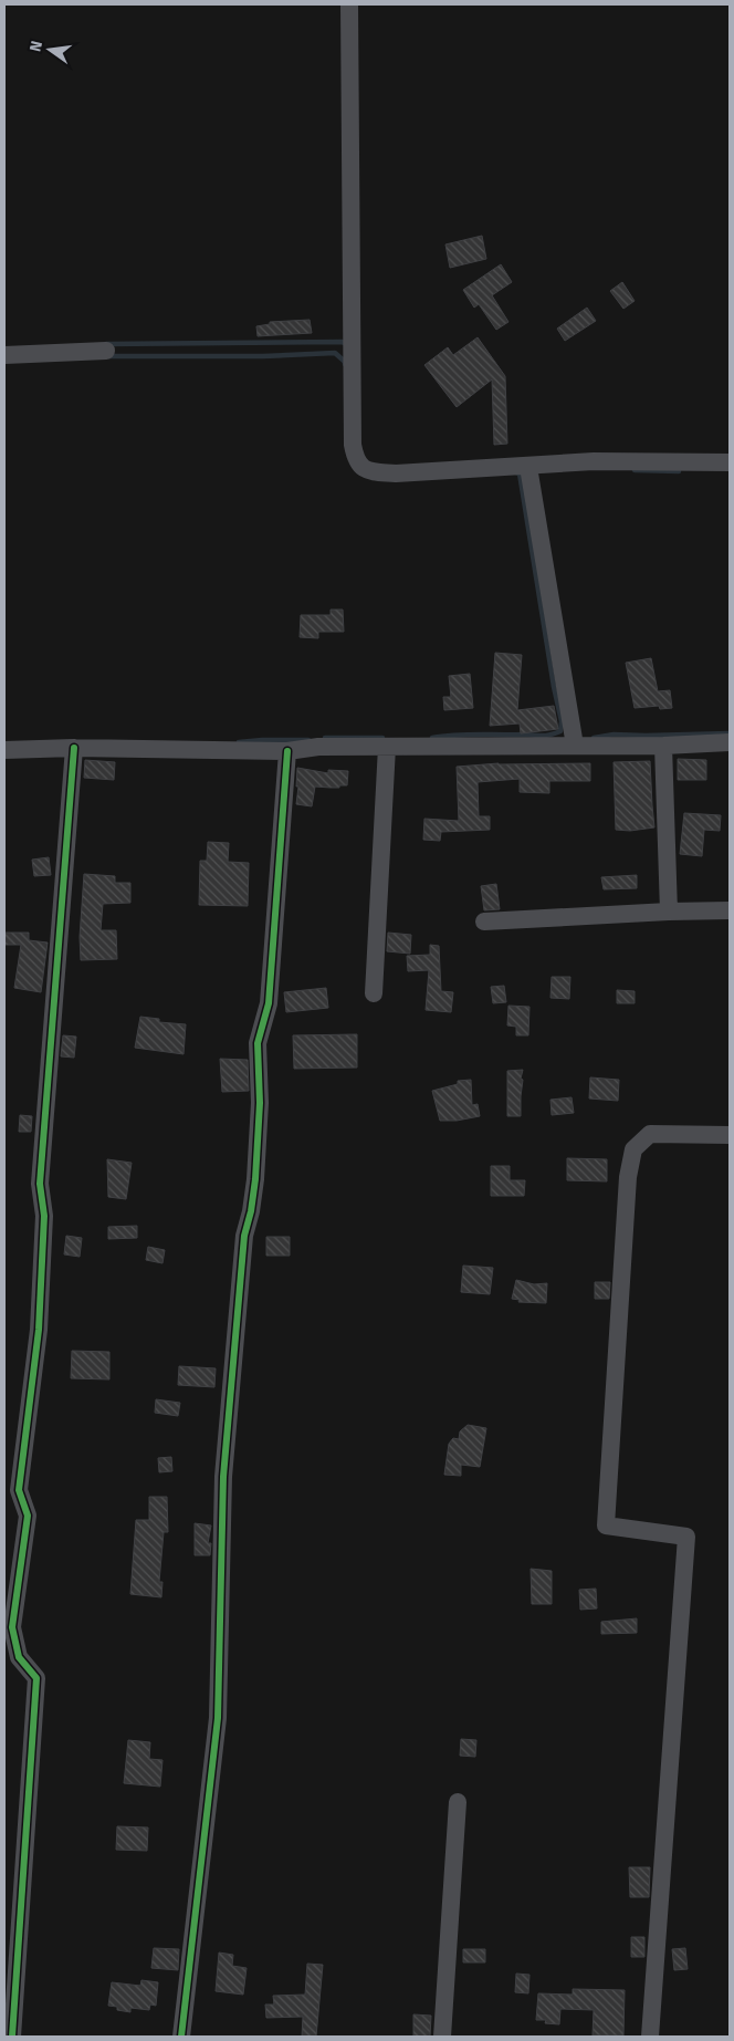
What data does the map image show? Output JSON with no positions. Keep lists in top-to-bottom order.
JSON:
{
  "north": "left"
}
